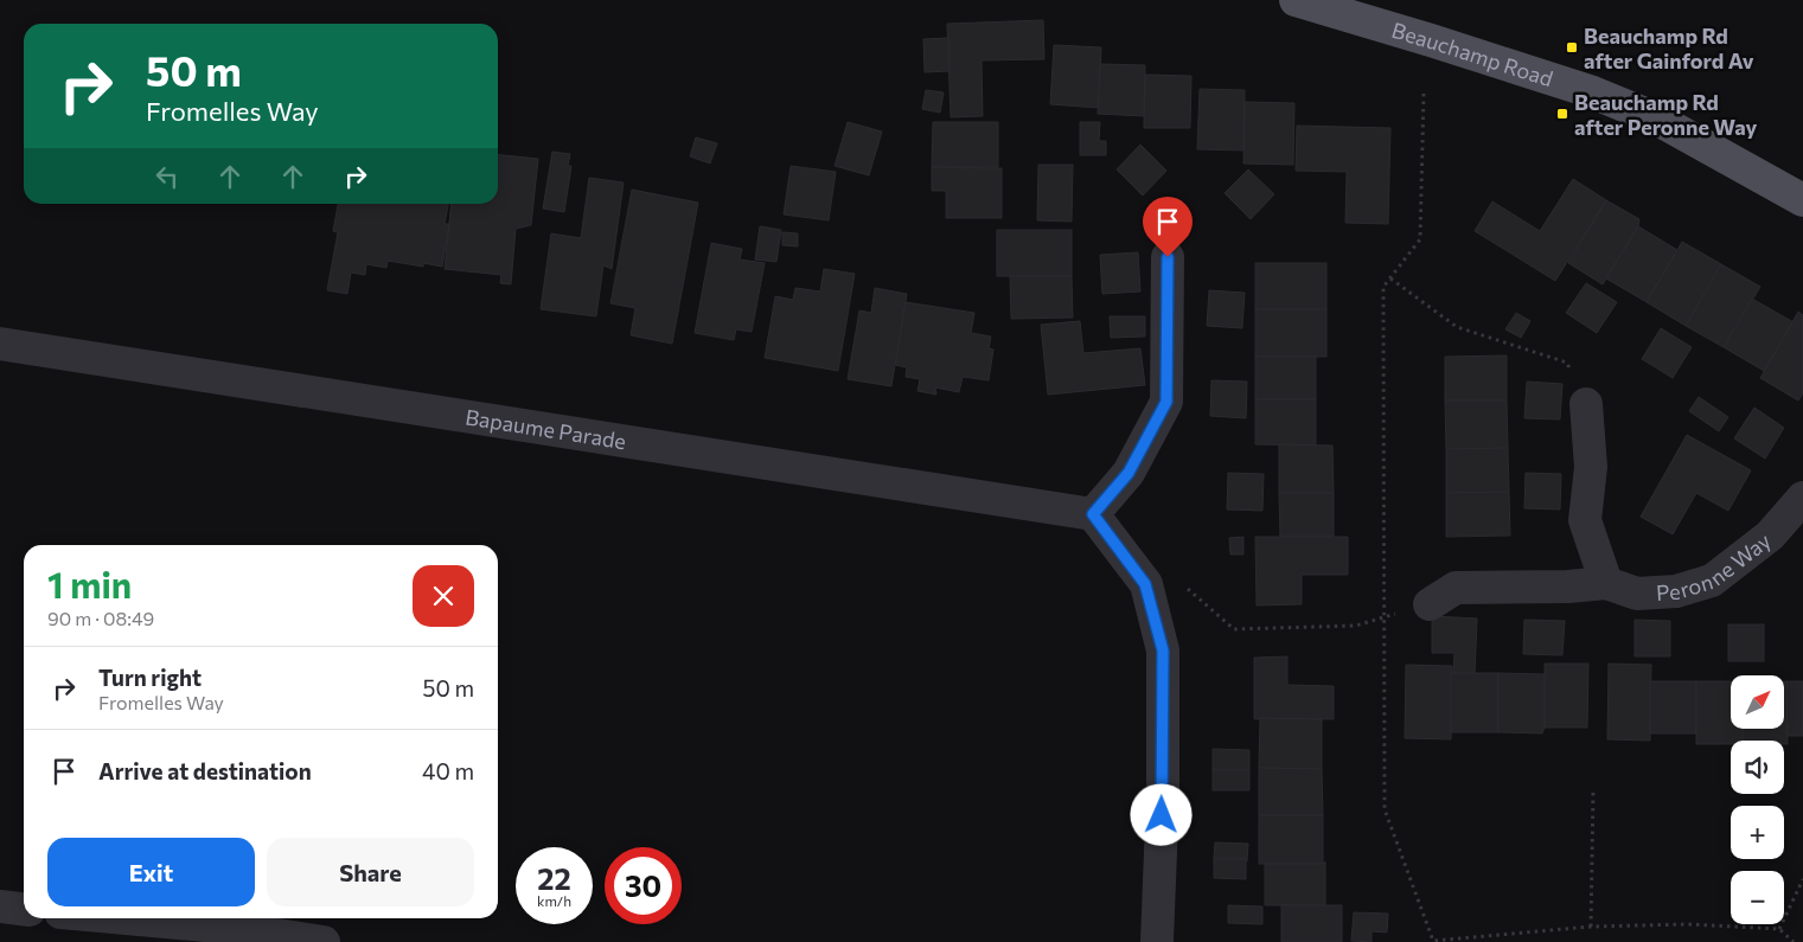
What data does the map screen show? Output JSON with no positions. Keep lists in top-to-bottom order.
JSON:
{
  "streets": {
    "main road": ["Beauchamp Road"],
    "street": ["Bapaume Parade", "Peronne Way"]
  },
  "places": {
    "transit": ["Beauchamp Rd after Gainford Av", "Beauchamp Rd after Peronne Way"]
  },
  "north": "top right",
  "page": {
    "turn": ["50 m", "Fromelles Way"],
    "heading": ["1 min", "90 m · 08:49"],
    "list": [
      {
        "name": "Turn right",
        "note": "Fromelles Way",
        "value": "50 m"
      },
      {
        "name": "Arrive at destination",
        "value": "40 m"
      }
    ],
    "map_buttons": ["+", "−"],
    "buttons": ["Exit", "Share"],
    "speed": "22 km/h",
    "limit": "30"
  }
}
